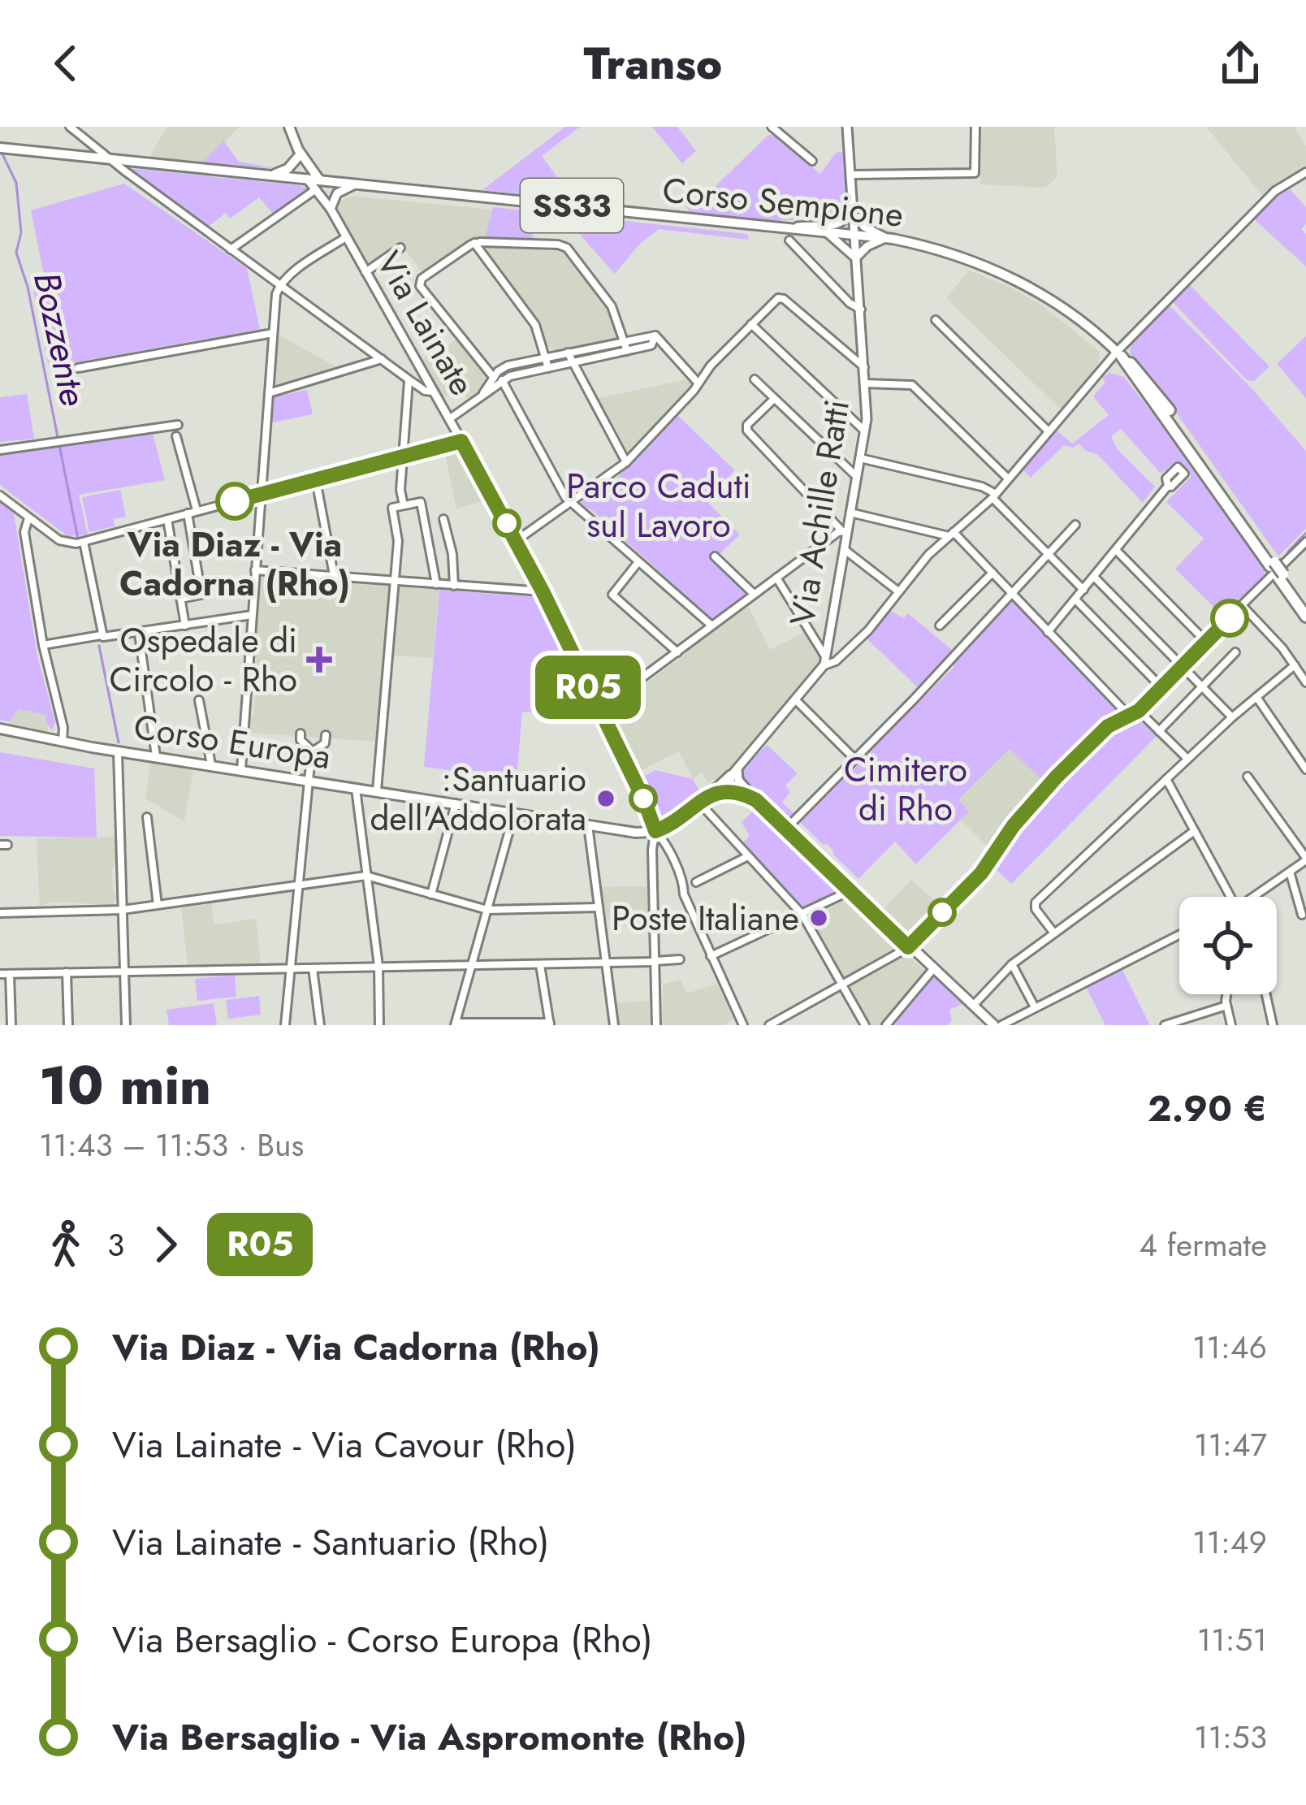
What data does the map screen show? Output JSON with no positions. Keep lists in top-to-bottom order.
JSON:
{
  "streets": {
    "highway": ["Corso Sempione", "SS33"],
    "main road": ["Via Lainate", "Corso Europa"],
    "street": ["Via Achille Ratti"]
  },
  "crossings": [
    ["Corso Sempione", "Via Lainate"],
    ["Corso Sempione", "Via Achille Ratti"],
    ["Via Lainate", "Corso Europa"]
  ],
  "water": ["Bozzente"],
  "parks": ["Parco Caduti sul Lavoro", "Cimitero di Rho"],
  "places": {
    "other": ["Via Diaz - Via Cadorna (Rho)", ":Santuario dell'Addolorata", "Poste Italiane"],
    "health": ["Ospedale di Circolo - Rho"]
  },
  "lines": ["bus line R05"],
  "page": {
    "header": "Transo",
    "on_map": "R05",
    "heading": ["10 min", "11:43 – 11:53 · Bus", "2.90 €"],
    "legs": ["3", "R05", "4 fermate"],
    "list": [
      {
        "name": "Via Diaz - Via Cadorna (Rho)",
        "value": "11:46"
      },
      {
        "name": "Via Lainate - Via Cavour (Rho)",
        "value": "11:47"
      },
      {
        "name": "Via Lainate - Santuario (Rho)",
        "value": "11:49"
      },
      {
        "name": "Via Bersaglio - Corso Europa (Rho)",
        "value": "11:51"
      },
      {
        "name": "Via Bersaglio - Via Aspromonte (Rho)",
        "value": "11:53"
      }
    ]
  }
}
